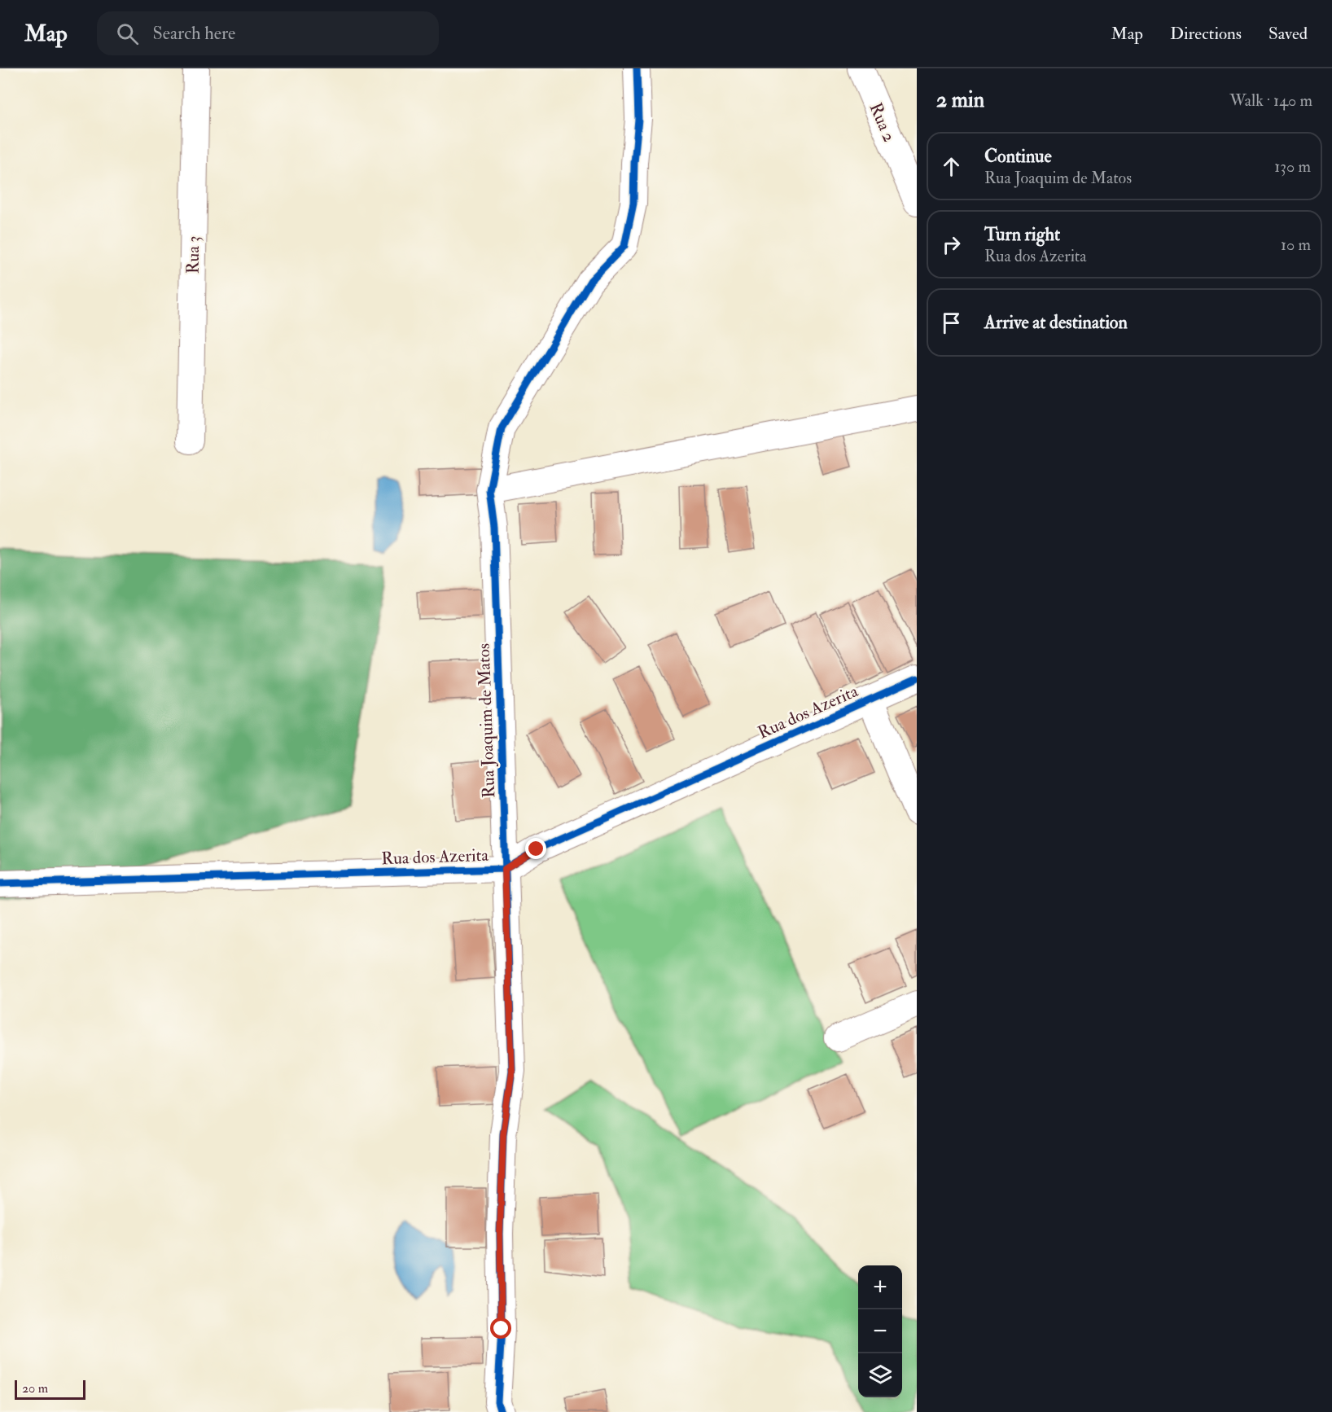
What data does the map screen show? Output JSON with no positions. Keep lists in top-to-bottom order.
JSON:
{
  "streets": {
    "street": [
      "Rua 2",
      "Rua 3",
      "Rua dos Azerita",
      "Rua Joaquim de Matos"
    ]
  },
  "crossings": [
    ["Rua dos Azerita", "Rua Joaquim de Matos"]
  ],
  "scale_bar": "20 m",
  "page": {
    "header": "Map",
    "search": "Search here",
    "nav": ["Map", "Directions", "Saved"],
    "heading": ["2 min", "Walk · 140 m"],
    "list": [
      ["Continue", "Rua Joaquim de Matos", "130 m"],
      ["Turn right", "Rua dos Azerita", "10 m"],
      "Arrive at destination"
    ],
    "map_buttons": ["+", "−"],
    "scale": "20 m"
  }
}
